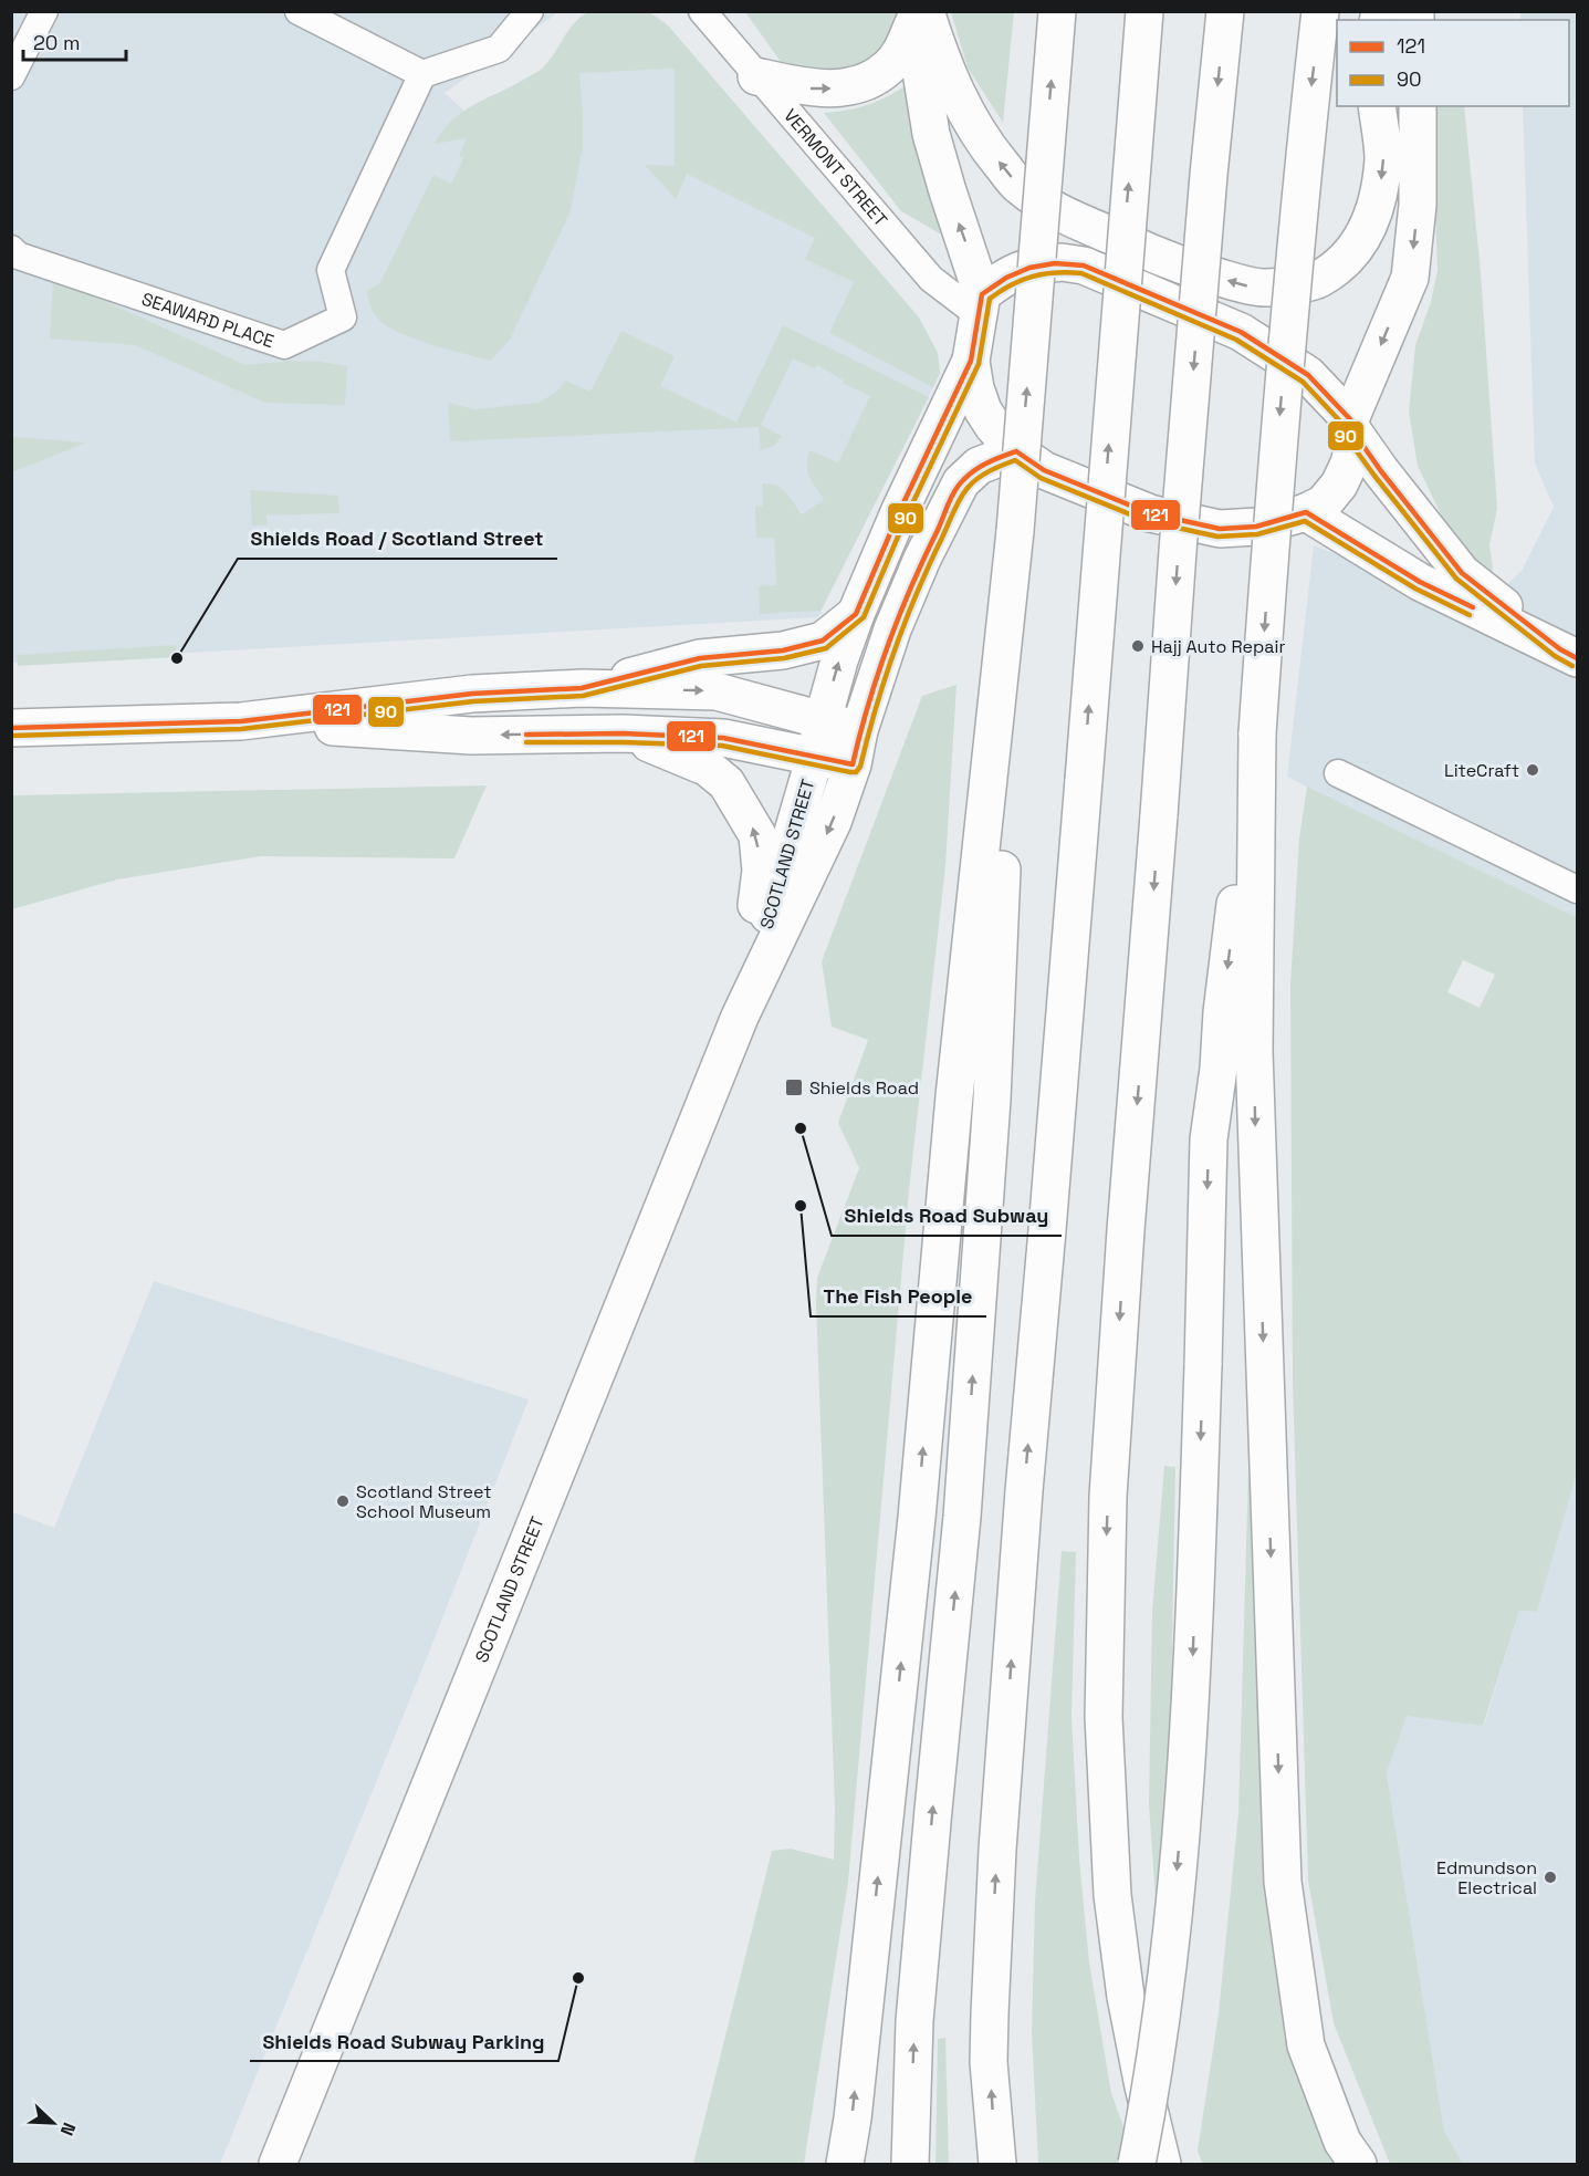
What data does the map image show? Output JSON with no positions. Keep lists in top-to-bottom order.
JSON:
{
  "streets": {
    "main road": ["SCOTLAND STREET"],
    "street": ["VERMONT STREET", "SEAWARD PLACE"]
  },
  "places": {
    "other": [
      "Hajj Auto Repair",
      "Shields Road / Scotland Street",
      "LiteCraft",
      "Shields Road Subway",
      "The Fish People",
      "Scotland Street School Museum",
      "Edmundson Electrical",
      "Shields Road Subway Parking"
    ],
    "transit": ["Shields Road"]
  },
  "lines": ["transit line 121", "transit line 90"],
  "legend": ["121", "90"],
  "scale_bar": "20 m",
  "north": "bottom right"
}
